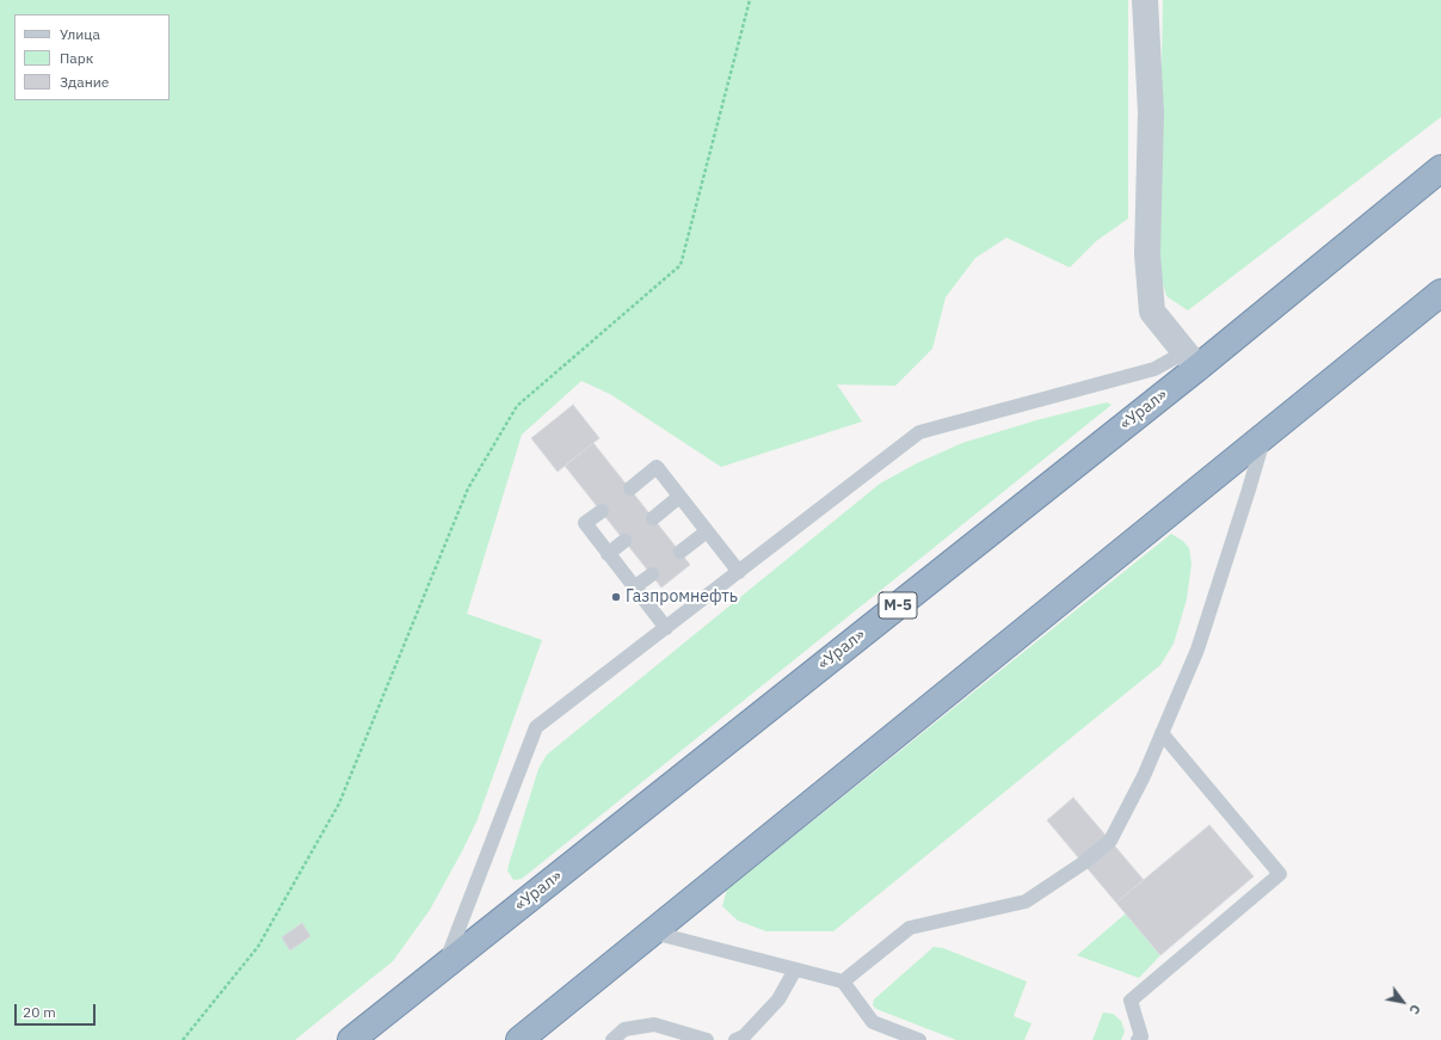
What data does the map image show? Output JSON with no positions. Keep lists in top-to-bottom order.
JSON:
{
  "streets": {
    "highway": ["«Урал»", "М-5"]
  },
  "places": ["Газпромнефть"],
  "legend": ["Улица", "Парк", "Здание"],
  "scale_bar": "20 m",
  "north": "bottom right"
}
